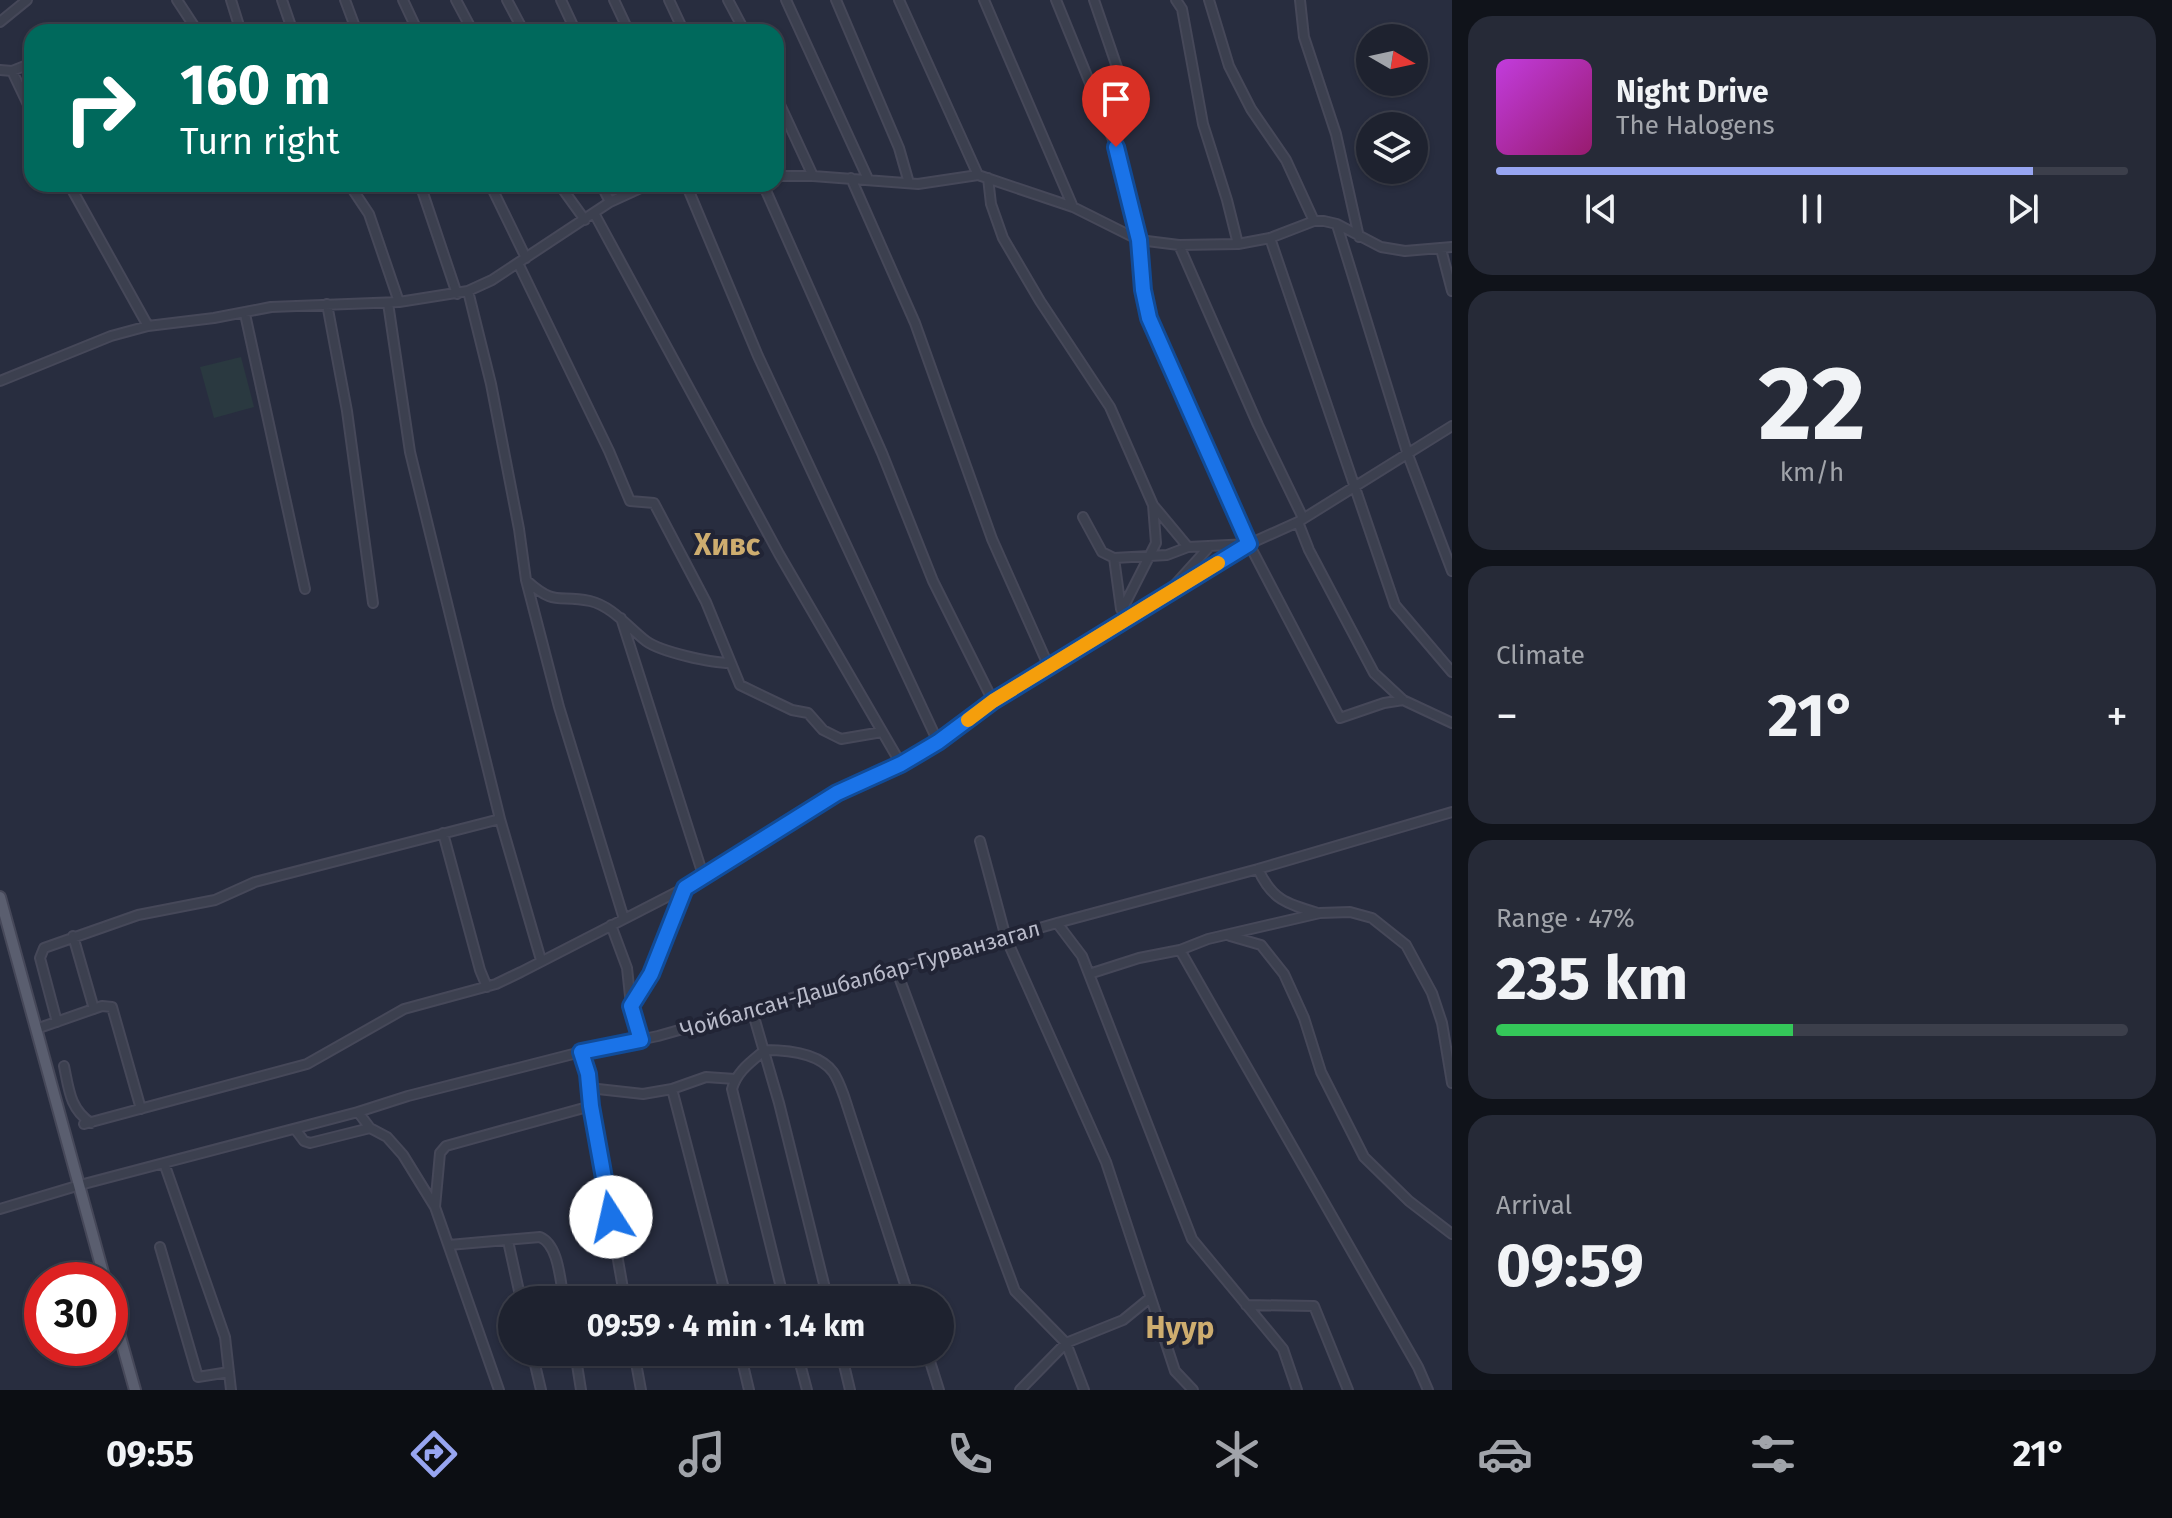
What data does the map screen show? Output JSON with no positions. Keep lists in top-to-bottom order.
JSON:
{
  "streets": {
    "street": ["Чойбалсан-Дашбалбар-Гурванзагал"]
  },
  "districts": ["Хивс", "Нуур"],
  "north": "right",
  "page": {
    "turn": ["160 m", "Turn right"],
    "song": ["Night Drive", "The Halogens"],
    "tile": [
      ["22", "km/h"],
      "Climate",
      ["Range · 47%", "235 km"],
      ["Arrival", "09:59"]
    ],
    "heat": ["−", "21°", "+"],
    "limit": "30",
    "trip": "09:59 · 4 min · 1.4 km",
    "tabs": ["09:55", "21°"]
  }
}
